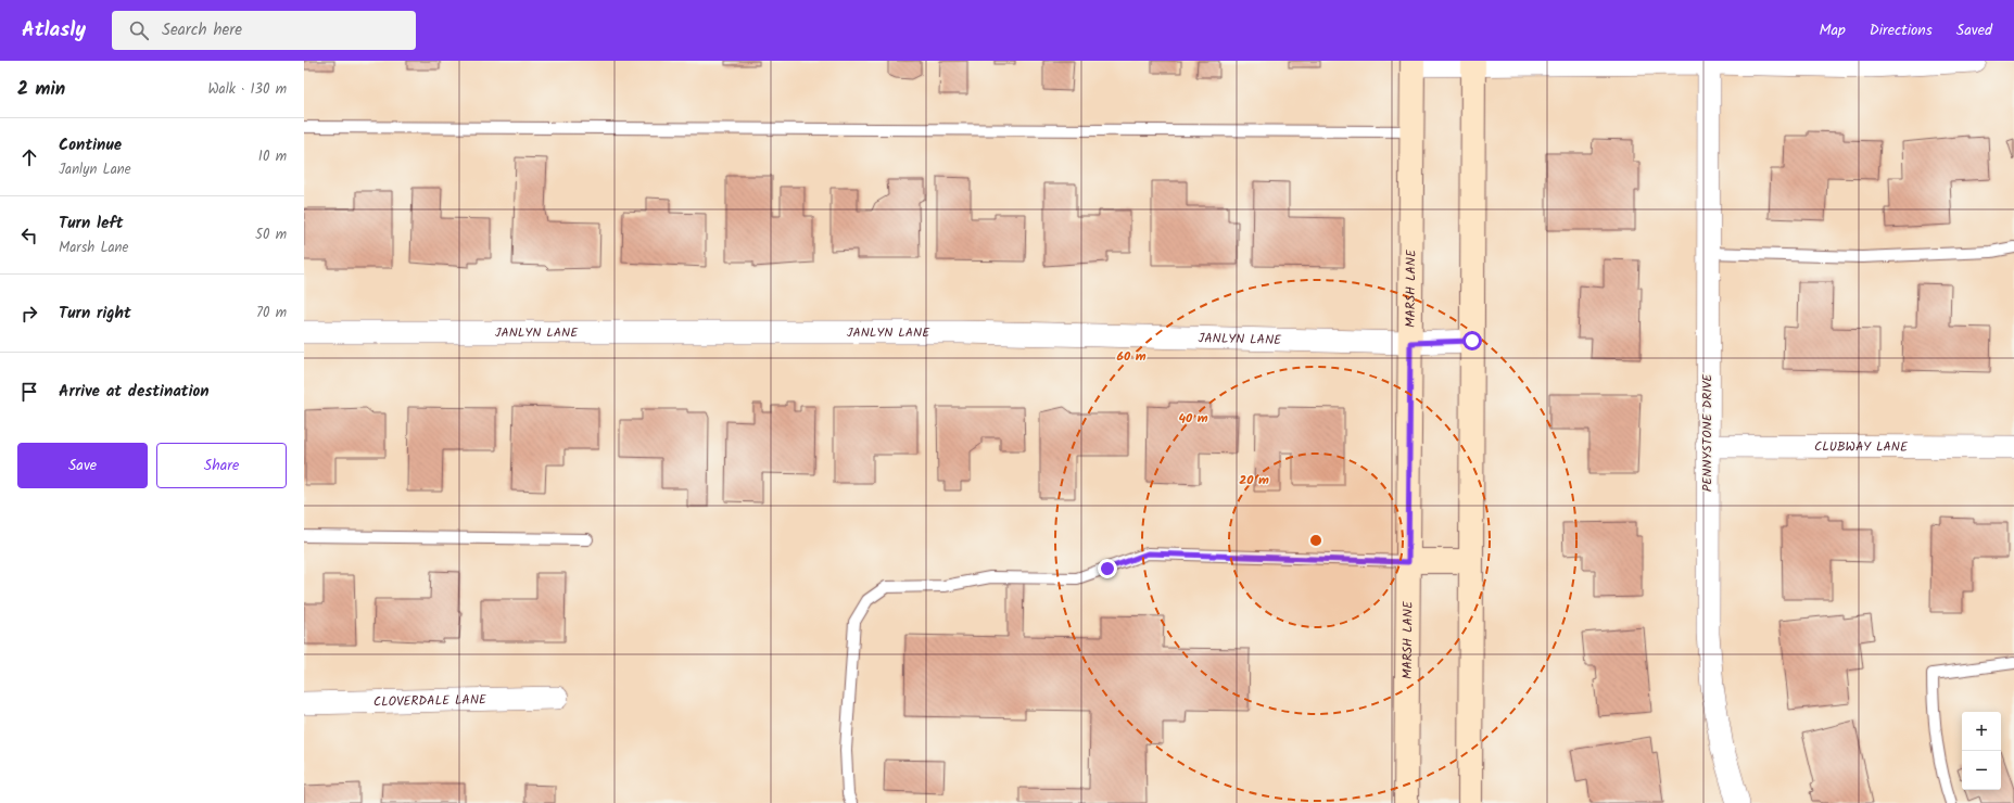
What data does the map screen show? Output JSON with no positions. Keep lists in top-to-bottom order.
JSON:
{
  "streets": {
    "main road": ["MARSH LANE"],
    "street": [
      "JANLYN LANE",
      "PENNYSTONE DRIVE",
      "CLUBWAY LANE",
      "CLOVERDALE LANE"
    ]
  },
  "crossings": [
    ["MARSH LANE", "JANLYN LANE"],
    ["PENNYSTONE DRIVE", "CLUBWAY LANE"]
  ],
  "page": {
    "header": "Atlasly",
    "search": "Search here",
    "nav": ["Map", "Directions", "Saved"],
    "heading": ["2 min", "Walk · 130 m"],
    "list": [
      ["Continue", "Janlyn Lane", "10 m"],
      ["Turn left", "Marsh Lane", "50 m"],
      ["Turn right", "70 m"],
      "Arrive at destination"
    ],
    "buttons": ["Save", "Share"],
    "map_buttons": ["+", "−"]
  },
  "rings": ["60 m", "40 m", "20 m"]
}
